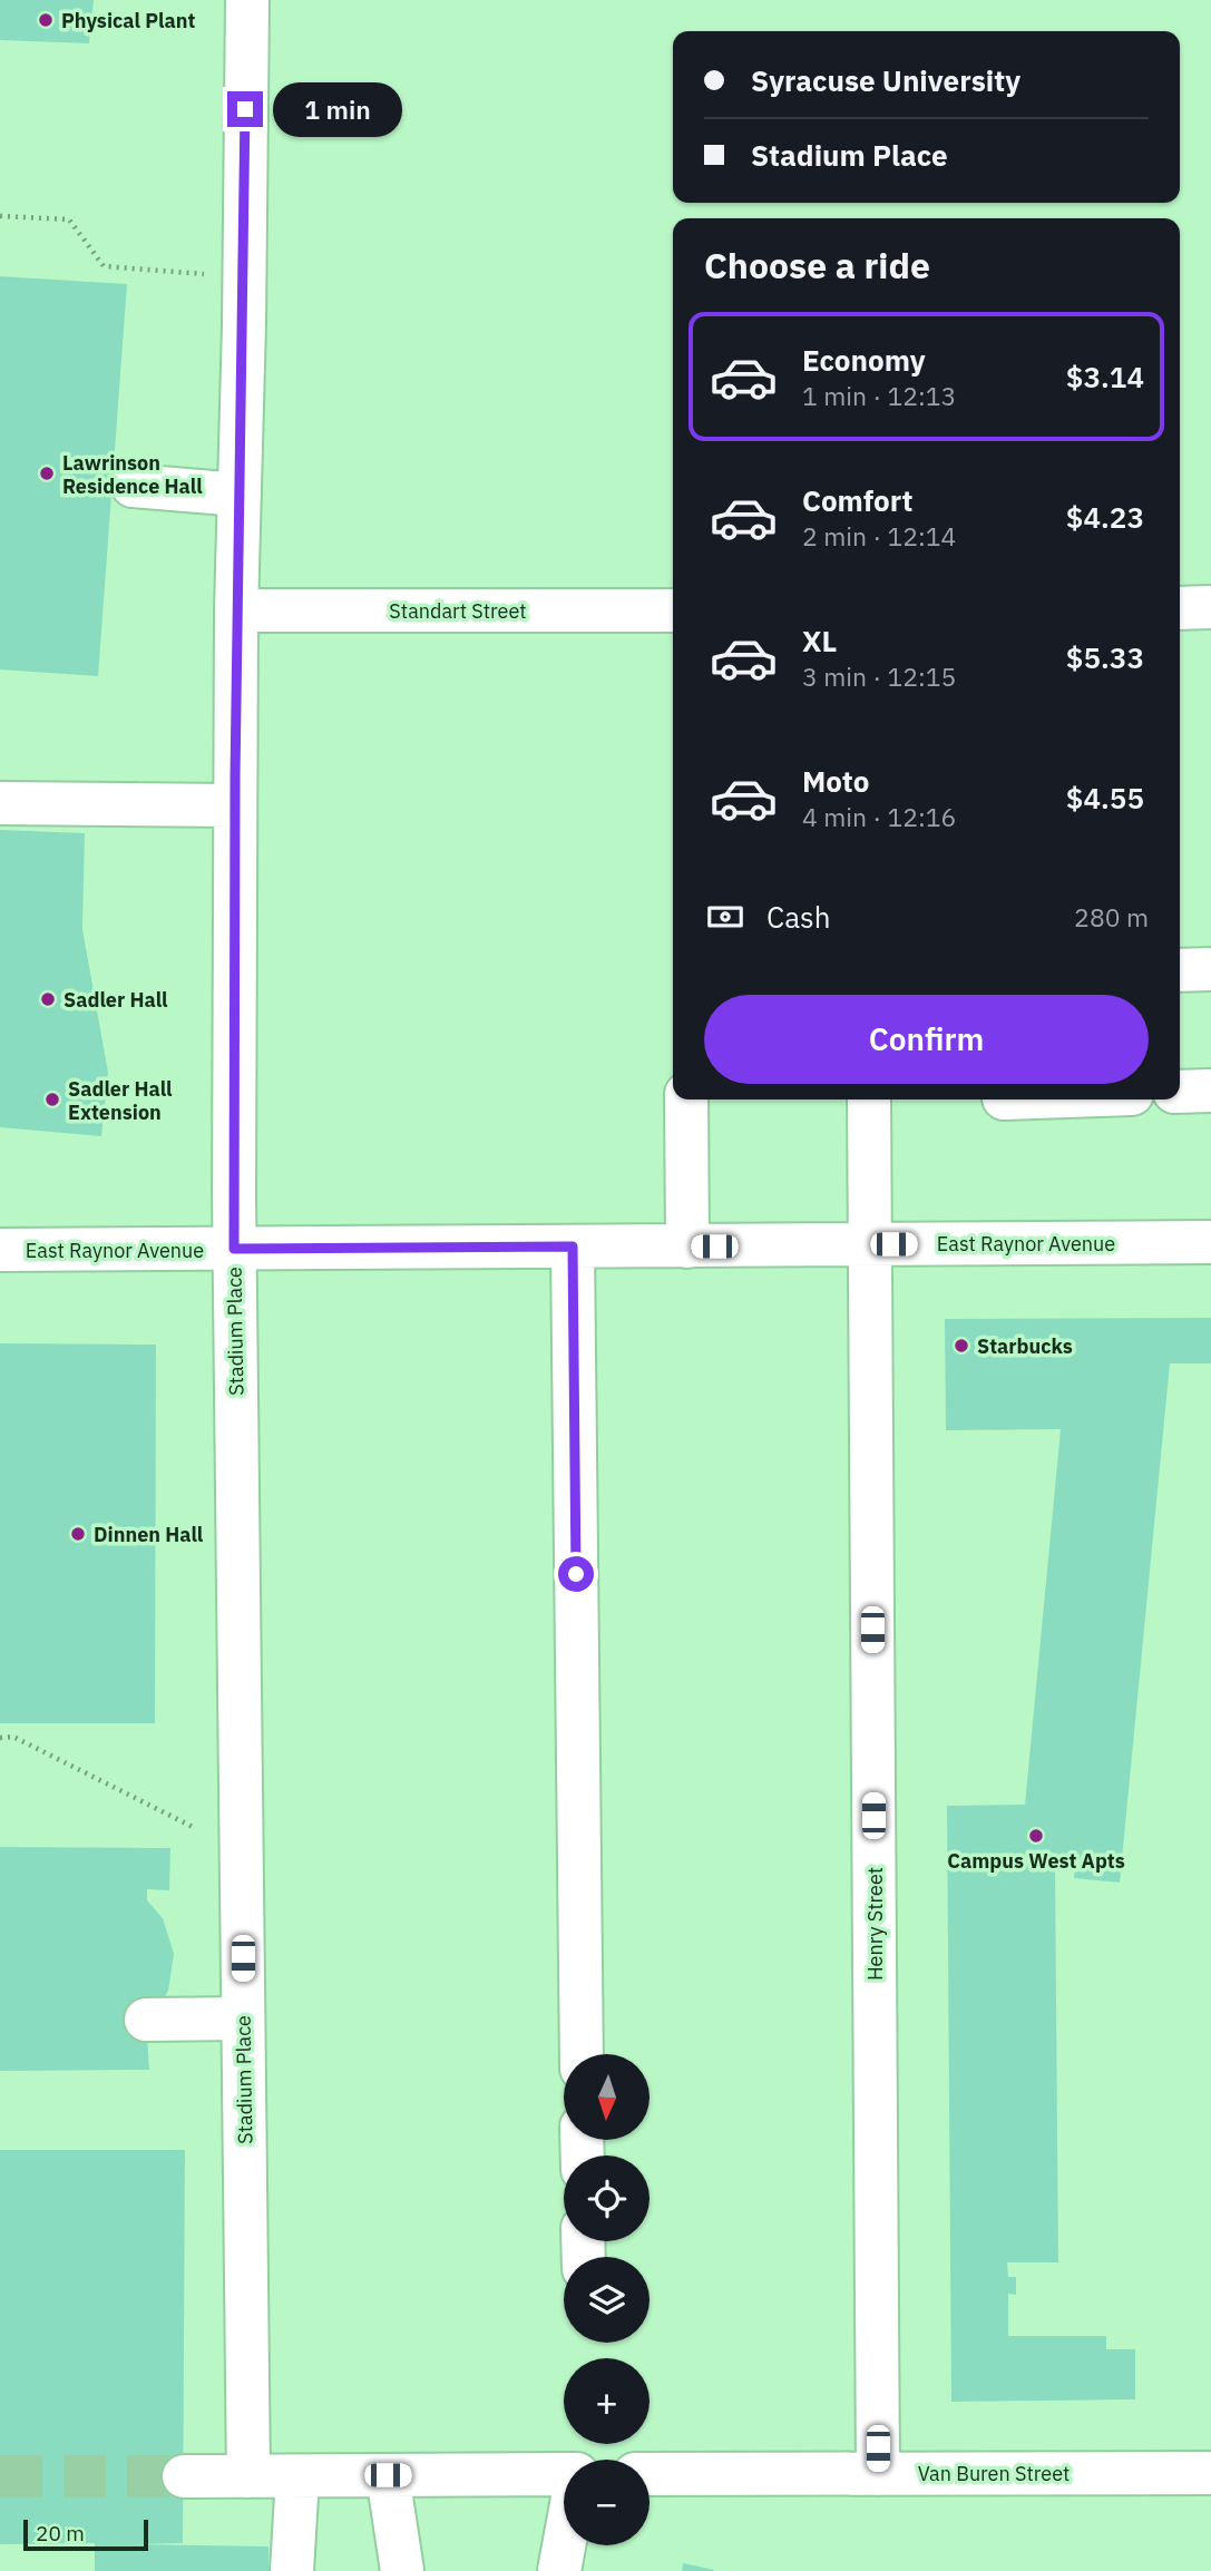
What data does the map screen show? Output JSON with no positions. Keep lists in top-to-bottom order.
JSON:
{
  "streets": {
    "street": [
      "Standart Street",
      "East Raynor Avenue",
      "Stadium Place",
      "Henry Street",
      "Van Buren Street"
    ]
  },
  "crossings": [
    ["Standart Street", "Stadium Place"],
    ["East Raynor Avenue", "Stadium Place"],
    ["East Raynor Avenue", "Henry Street"],
    ["Henry Street", "Van Buren Street"]
  ],
  "places": [
    "Physical Plant",
    "Lawrinson Residence Hall",
    "Sadler Hall",
    "Sadler Hall Extension",
    "Starbucks",
    "Dinnen Hall",
    "Campus West Apts"
  ],
  "scale_bar": "20 m",
  "north": "bottom",
  "page": {
    "banner": ["Syracuse University", "Stadium Place"],
    "bubble": "1 min",
    "heading": "Choose a ride",
    "list": [
      {
        "name": "Economy",
        "note": "1 min · 12:13",
        "value": "$3.14"
      },
      {
        "name": "Comfort",
        "note": "2 min · 12:14",
        "value": "$4.23"
      },
      {
        "name": "XL",
        "note": "3 min · 12:15",
        "value": "$5.33"
      },
      {
        "name": "Moto",
        "note": "4 min · 12:16",
        "value": "$4.55"
      }
    ],
    "pay": ["Cash", "280 m"],
    "buttons": "Confirm",
    "map_buttons": ["+", "−"],
    "scale": "20 m"
  }
}
